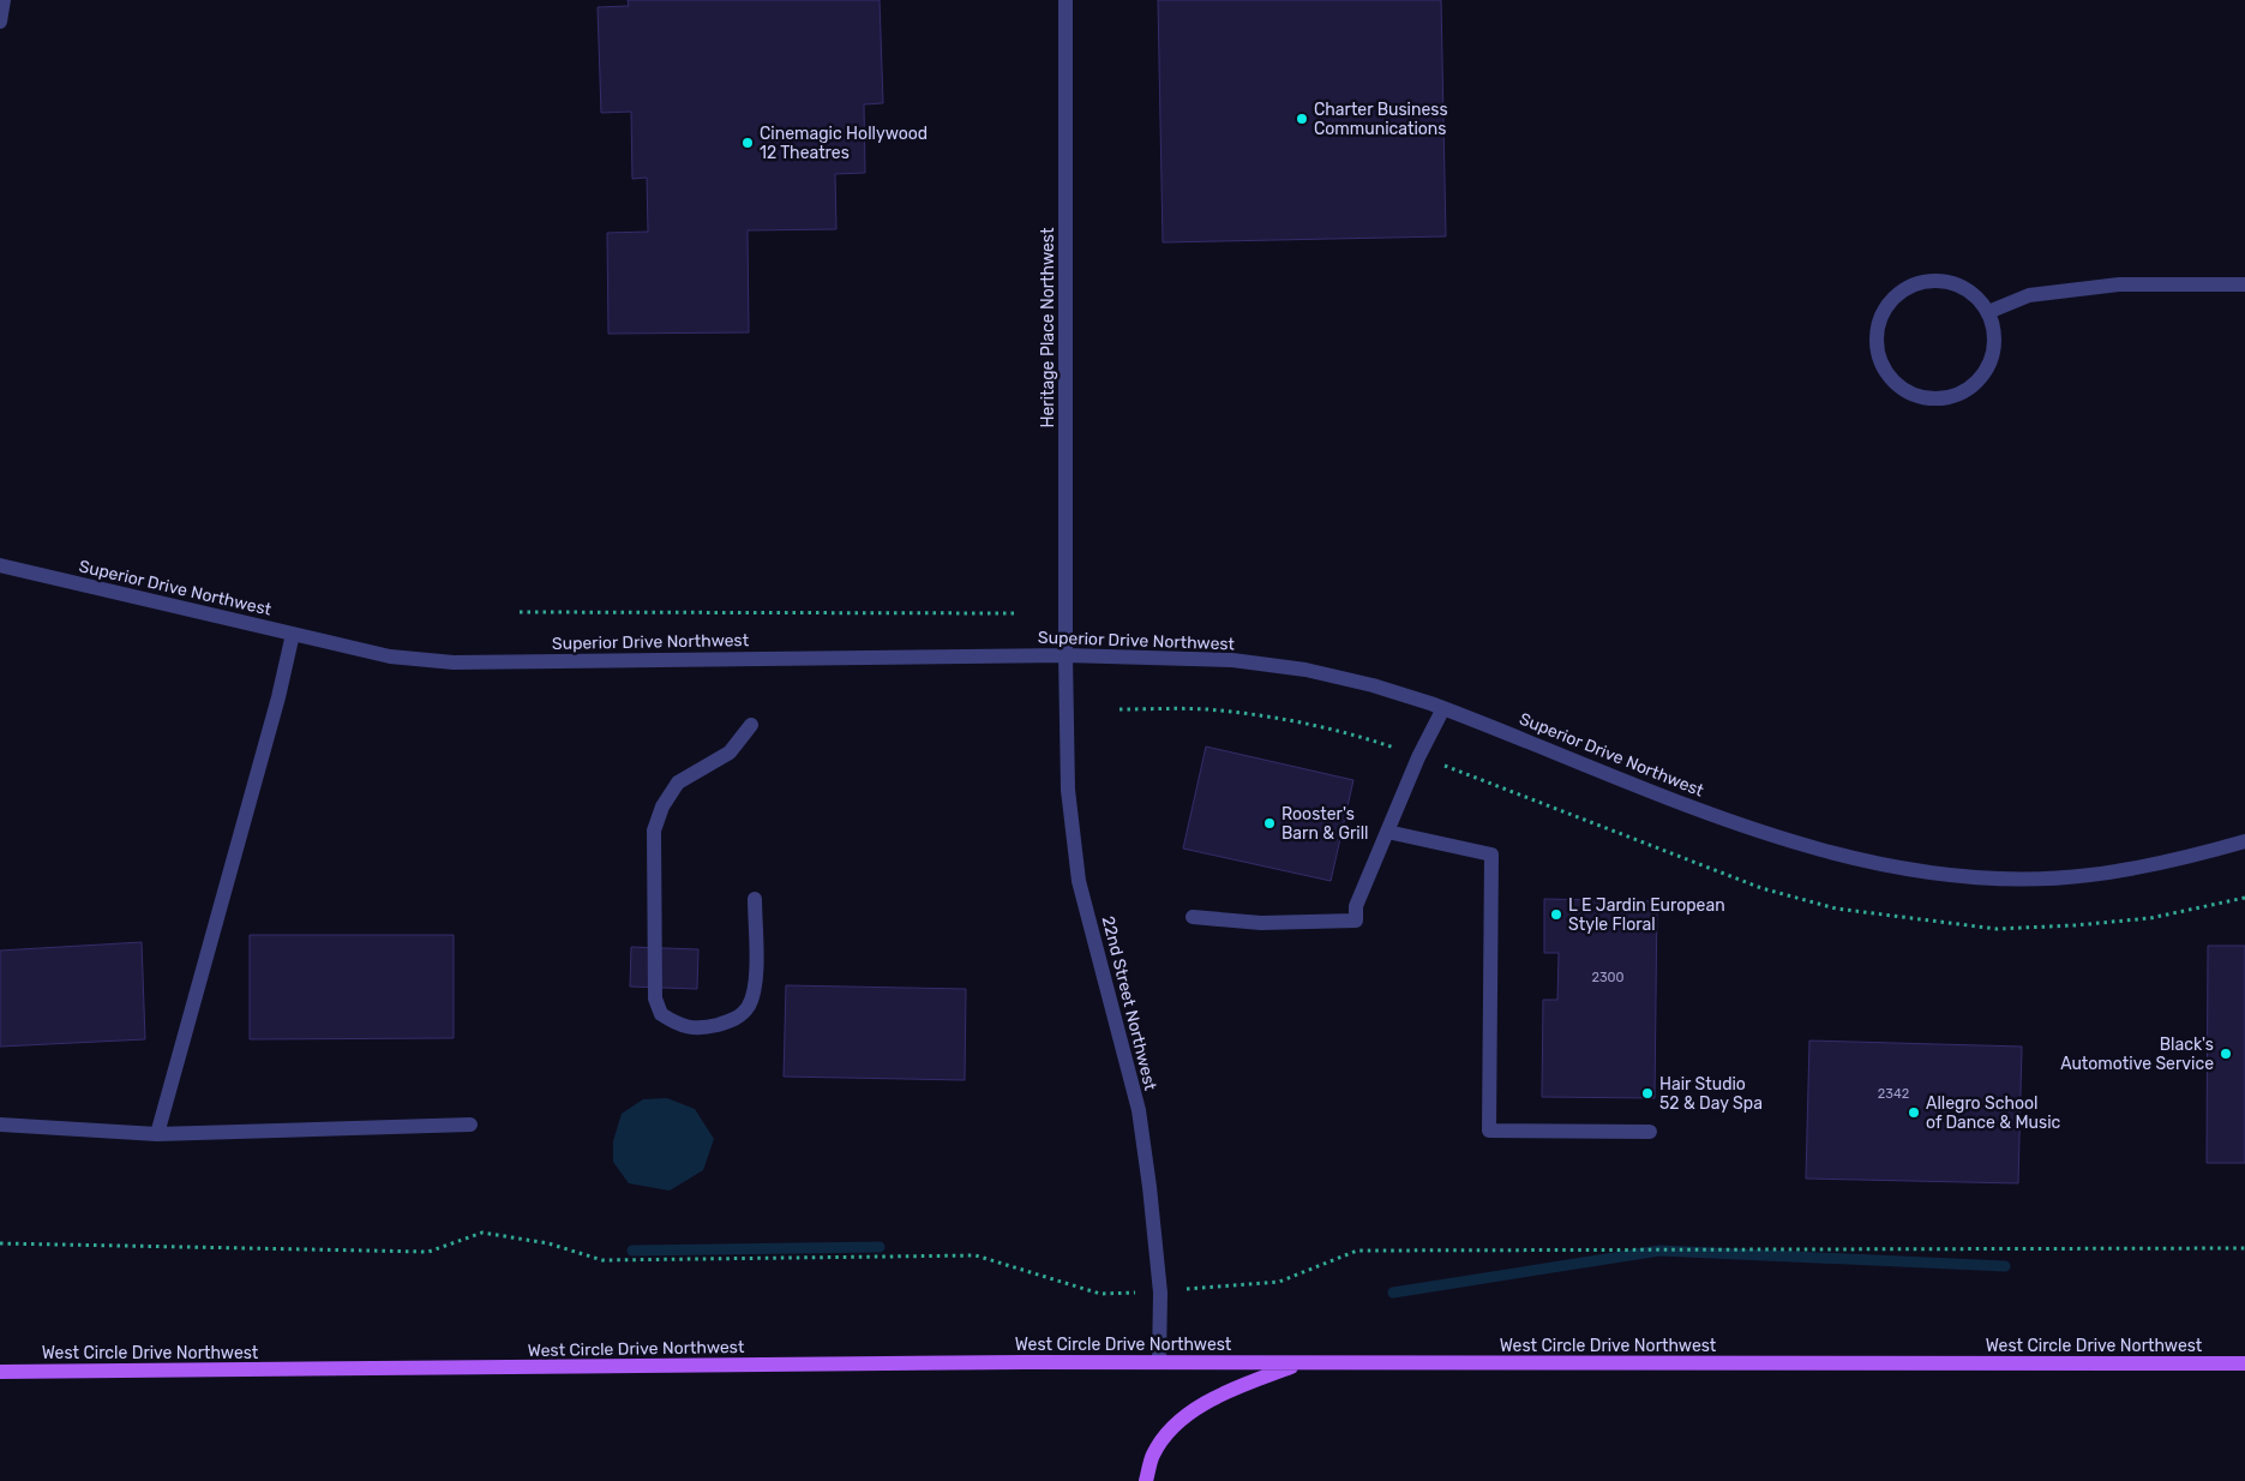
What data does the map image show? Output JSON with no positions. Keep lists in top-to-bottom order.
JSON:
{
  "streets": {
    "main road": ["West Circle Drive Northwest"],
    "street": ["Heritage Place Northwest", "Superior Drive Northwest", "22nd Street Northwest"]
  },
  "crossings": [
    ["Heritage Place Northwest", "Superior Drive Northwest"],
    ["Heritage Place Northwest", "22nd Street Northwest"],
    ["Superior Drive Northwest", "22nd Street Northwest"],
    ["22nd Street Northwest", "West Circle Drive Northwest"]
  ],
  "places": [
    "Charter Business Communications",
    "Cinemagic Hollywood 12 Theatres",
    "Rooster's Barn & Grill",
    "L E Jardin European Style Floral",
    "Black's Automotive Service",
    "Hair Studio 52 & Day Spa",
    "Allegro School of Dance & Music"
  ],
  "house_numbers": ["2300", "2342"]
}
